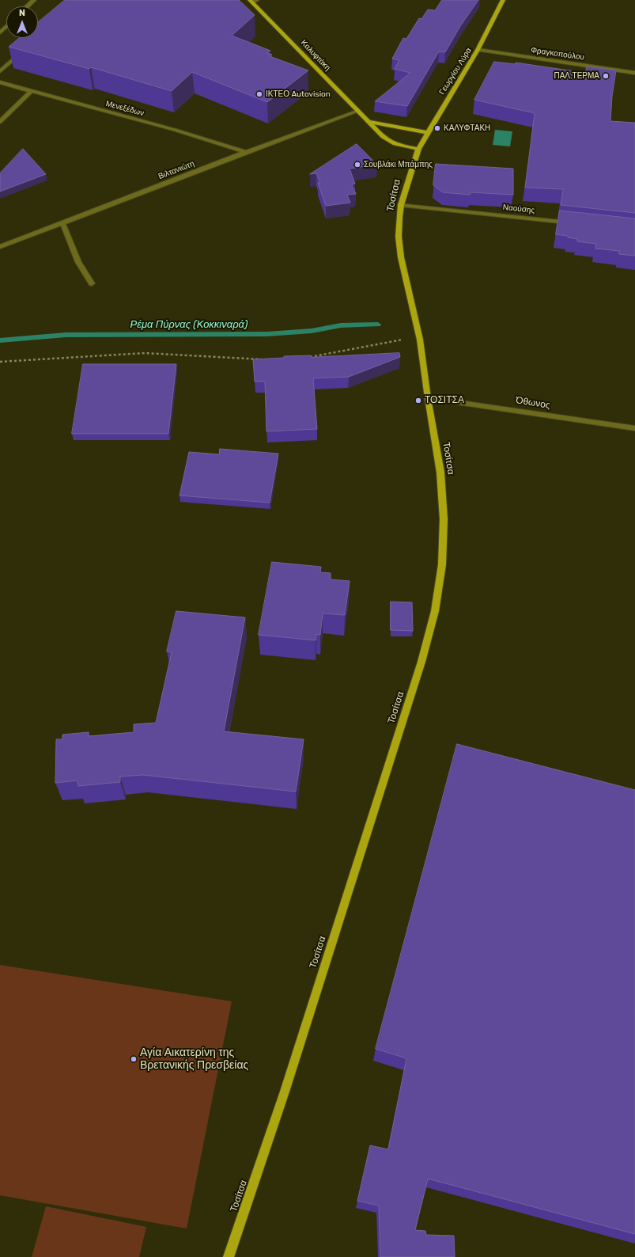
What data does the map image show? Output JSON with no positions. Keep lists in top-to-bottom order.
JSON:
{
  "streets": {
    "main road": ["Καλυφτάκη", "Γεωργίου Λύρα", "Τοσίτσα"],
    "street": [
      "Φραγκοπούλου",
      "Μενεξέδων",
      "Βιλτανιώτη",
      "Ναούσης",
      "Όθωνος"
    ]
  },
  "crossings": [
    ["Φραγκοπούλου", "Γεωργίου Λύρα"],
    ["Καλυφτάκη", "Γεωργίου Λύρα"],
    ["Καλυφτάκη", "Βιλτανιώτη"],
    ["Καλυφτάκη", "Τοσίτσα"],
    ["Γεωργίου Λύρα", "Τοσίτσα"],
    ["Μενεξέδων", "Βιλτανιώτη"],
    ["Τοσίτσα", "Ναούσης"],
    ["Τοσίτσα", "Όθωνος"]
  ],
  "water": ["Ρέμα Πύρνας (Κοκκιναρά)"],
  "places": [
    "ΠΑΛ.ΤΕΡΜΑ",
    "ΙΚΤΕΟ Autovision",
    "ΚΑΛΥΦΤΑΚΗ",
    "Σουβλάκι Μπάμπης",
    "ΤΟΣΙΤΣΑ",
    "Αγία Αικατερίνη της Βρετανικής Πρεσβείας"
  ],
  "north": "top"
}
